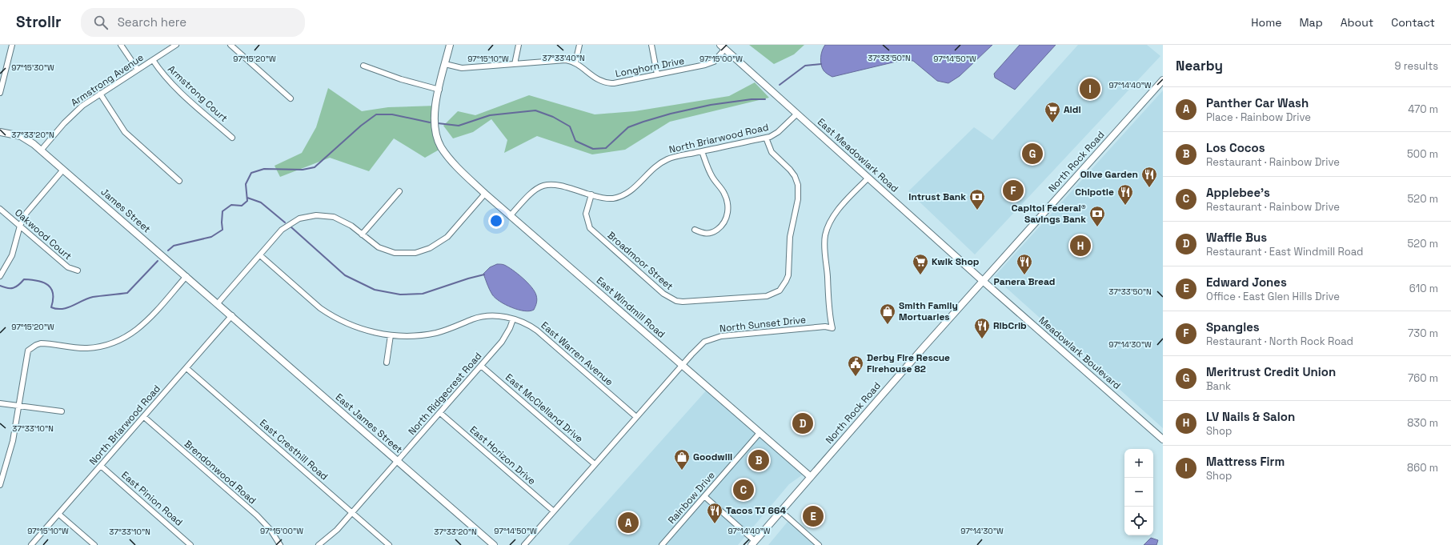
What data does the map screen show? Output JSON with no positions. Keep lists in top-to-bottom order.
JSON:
{
  "streets": {
    "street": [
      "Longhorn Drive",
      "Armstrong Avenue",
      "Armstrong Court",
      "North Briarwood Road",
      "East Meadowlark Road",
      "North Rock Road",
      "James Street",
      "Oakwood Court",
      "Broadmoor Street",
      "East Windmill Road",
      "North Sunset Drive",
      "Meadowlark Boulevard",
      "East Warren Avenue",
      "North Ridgecrest Road",
      "East McClelland Drive",
      "East James Street",
      "East Cresthill Road",
      "East Horizon Drive",
      "Brendonwood Road",
      "Rainbow Drive",
      "East Pinion Road"
    ]
  },
  "crossings": [
    ["Longhorn Drive", "East Meadowlark Road"],
    ["Armstrong Avenue", "Armstrong Court"],
    ["Armstrong Avenue", "James Street"],
    ["North Briarwood Road", "East Meadowlark Road"],
    ["North Briarwood Road", "James Street"],
    ["North Briarwood Road", "Broadmoor Street"],
    ["North Briarwood Road", "East Windmill Road"],
    ["North Briarwood Road", "East James Street"],
    ["North Briarwood Road", "East Cresthill Road"],
    ["North Briarwood Road", "Brendonwood Road"],
    ["North Briarwood Road", "East Pinion Road"],
    ["East Meadowlark Road", "North Rock Road"],
    ["East Meadowlark Road", "North Sunset Drive"],
    ["East Meadowlark Road", "Meadowlark Boulevard"],
    ["North Rock Road", "East Windmill Road"],
    ["North Rock Road", "Meadowlark Boulevard"],
    ["James Street", "East James Street"],
    ["East Windmill Road", "North Sunset Drive"],
    ["East Windmill Road", "Rainbow Drive"],
    ["North Sunset Drive", "East Warren Avenue"],
    ["North Sunset Drive", "East McClelland Drive"],
    ["North Sunset Drive", "East Horizon Drive"],
    ["East Warren Avenue", "North Ridgecrest Road"],
    ["North Ridgecrest Road", "East McClelland Drive"],
    ["North Ridgecrest Road", "East James Street"],
    ["North Ridgecrest Road", "East Cresthill Road"],
    ["North Ridgecrest Road", "East Horizon Drive"]
  ],
  "places": {
    "supermarket": ["Aldi", "Kwik Shop"],
    "restaurant": [
      "Olive Garden",
      "Chipotle",
      "Panera Bread",
      "RibCrib",
      "Tacos TJ 664"
    ],
    "bank": ["Intrust Bank", "Capitol Federal® Savings Bank"],
    "shop": ["Smith Family Mortuaries", "Goodwill"],
    "public building": ["Derby Fire Rescue Firehouse 82"]
  },
  "page": {
    "header": "Strollr",
    "search": "Search here",
    "nav": [
      "Home",
      "Map",
      "About",
      "Contact"
    ],
    "heading": ["Nearby", "9 results"],
    "pins": [
      "I",
      "G",
      "F",
      "H",
      "D",
      "B",
      "C",
      "E",
      "A"
    ],
    "list": [
      {
        "mark": "A",
        "name": "Panther Car Wash",
        "note": "Place · Rainbow Drive",
        "value": "470 m"
      },
      {
        "mark": "B",
        "name": "Los Cocos",
        "note": "Restaurant · Rainbow Drive",
        "value": "500 m"
      },
      {
        "mark": "C",
        "name": "Applebee's",
        "note": "Restaurant · Rainbow Drive",
        "value": "520 m"
      },
      {
        "mark": "D",
        "name": "Waffle Bus",
        "note": "Restaurant · East Windmill Road",
        "value": "520 m"
      },
      {
        "mark": "E",
        "name": "Edward Jones",
        "note": "Office · East Glen Hills Drive",
        "value": "610 m"
      },
      {
        "mark": "F",
        "name": "Spangles",
        "note": "Restaurant · North Rock Road",
        "value": "730 m"
      },
      {
        "mark": "G",
        "name": "Meritrust Credit Union",
        "note": "Bank",
        "value": "760 m"
      },
      {
        "mark": "H",
        "name": "LV Nails & Salon",
        "note": "Shop",
        "value": "830 m"
      },
      {
        "mark": "I",
        "name": "Mattress Firm",
        "note": "Shop",
        "value": "860 m"
      }
    ],
    "map_buttons": ["+", "−"]
  },
  "coordinates": [
    "37°33'40\"N",
    "37°33'50\"N",
    "97°15'20\"W",
    "97°15'10\"W",
    "97°15'00\"W",
    "97°14'50\"W",
    "97°15'30\"W",
    "97°14'40\"W",
    "37°33'20\"N",
    "97°14'30\"W",
    "37°33'10\"N"
  ]
}
